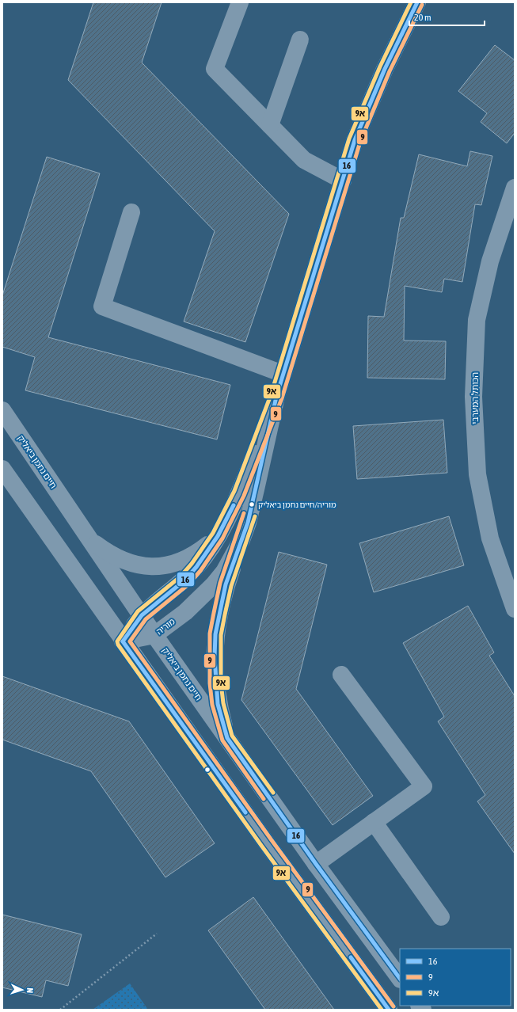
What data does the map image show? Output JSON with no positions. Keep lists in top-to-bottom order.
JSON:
{
  "streets": {
    "street": ["הכותל המערבי", "חיים נחמן ביאליק", "מוריה"]
  },
  "crossings": [
    ["חיים נחמן ביאליק", "מוריה"]
  ],
  "places": ["מוריה/חיים נחמן ביאליק"],
  "lines": ["transit line 16", "transit line 9א", "transit line 9"],
  "legend": ["16", "9", "9א"],
  "scale_bar": "20 m",
  "north": "right"
}
